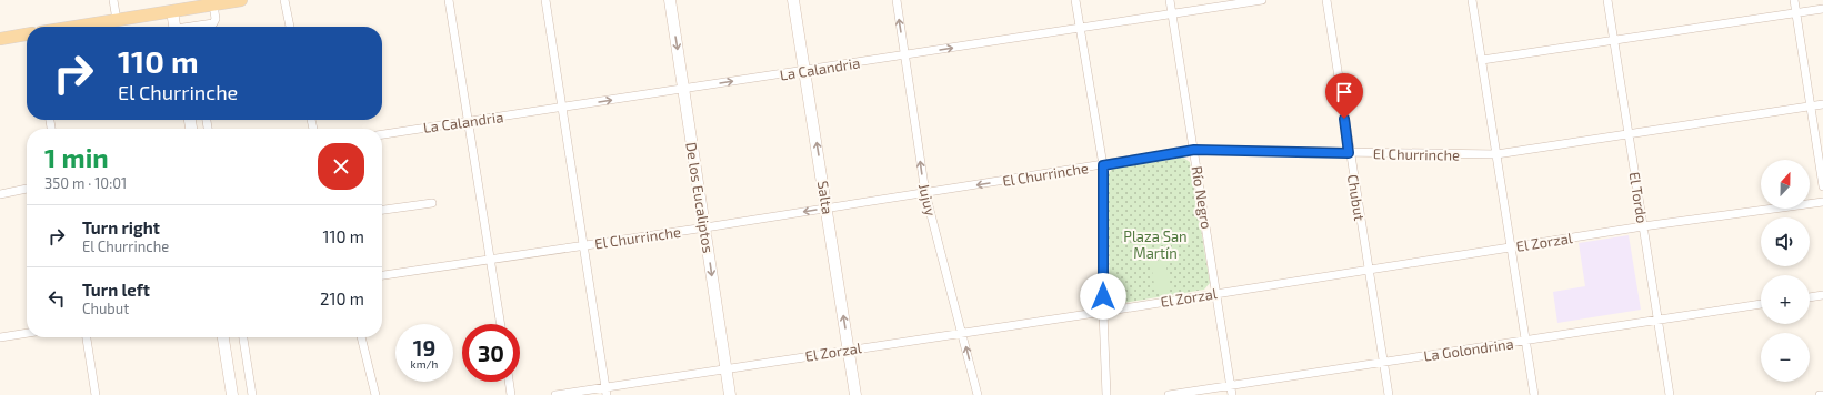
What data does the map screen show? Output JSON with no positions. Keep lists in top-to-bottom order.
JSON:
{
  "streets": {
    "street": [
      "La Calandria",
      "El Churrinche",
      "De los Eucaliptos",
      "Salta",
      "Río Negro",
      "Chubut",
      "El Tordo",
      "Jujuy",
      "El Zorzal",
      "La Golondrina"
    ]
  },
  "crossings": [
    ["La Calandria", "De los Eucaliptos"],
    ["La Calandria", "Salta"],
    ["La Calandria", "Río Negro"],
    ["La Calandria", "Jujuy"],
    ["El Churrinche", "De los Eucaliptos"],
    ["El Churrinche", "Salta"],
    ["El Churrinche", "Río Negro"],
    ["El Churrinche", "Chubut"],
    ["El Churrinche", "El Tordo"],
    ["El Churrinche", "Jujuy"],
    ["De los Eucaliptos", "El Zorzal"],
    ["Salta", "El Zorzal"],
    ["Río Negro", "El Zorzal"],
    ["Río Negro", "La Golondrina"],
    ["Chubut", "El Zorzal"],
    ["Chubut", "La Golondrina"],
    ["El Tordo", "El Zorzal"],
    ["El Tordo", "La Golondrina"],
    ["Jujuy", "El Zorzal"]
  ],
  "one_way": [
    "La Calandria",
    "De los Eucaliptos",
    "Salta",
    "Jujuy"
  ],
  "parks": ["Plaza San Martín"],
  "north": "top",
  "page": {
    "turn": ["110 m", "El Churrinche"],
    "heading": ["1 min", "350 m · 10:01"],
    "map_buttons": ["+", "−"],
    "list": [
      {
        "name": "Turn right",
        "note": "El Churrinche",
        "value": "110 m"
      },
      {
        "name": "Turn left",
        "note": "Chubut",
        "value": "210 m"
      }
    ],
    "speed": "19 km/h",
    "limit": "30"
  }
}
